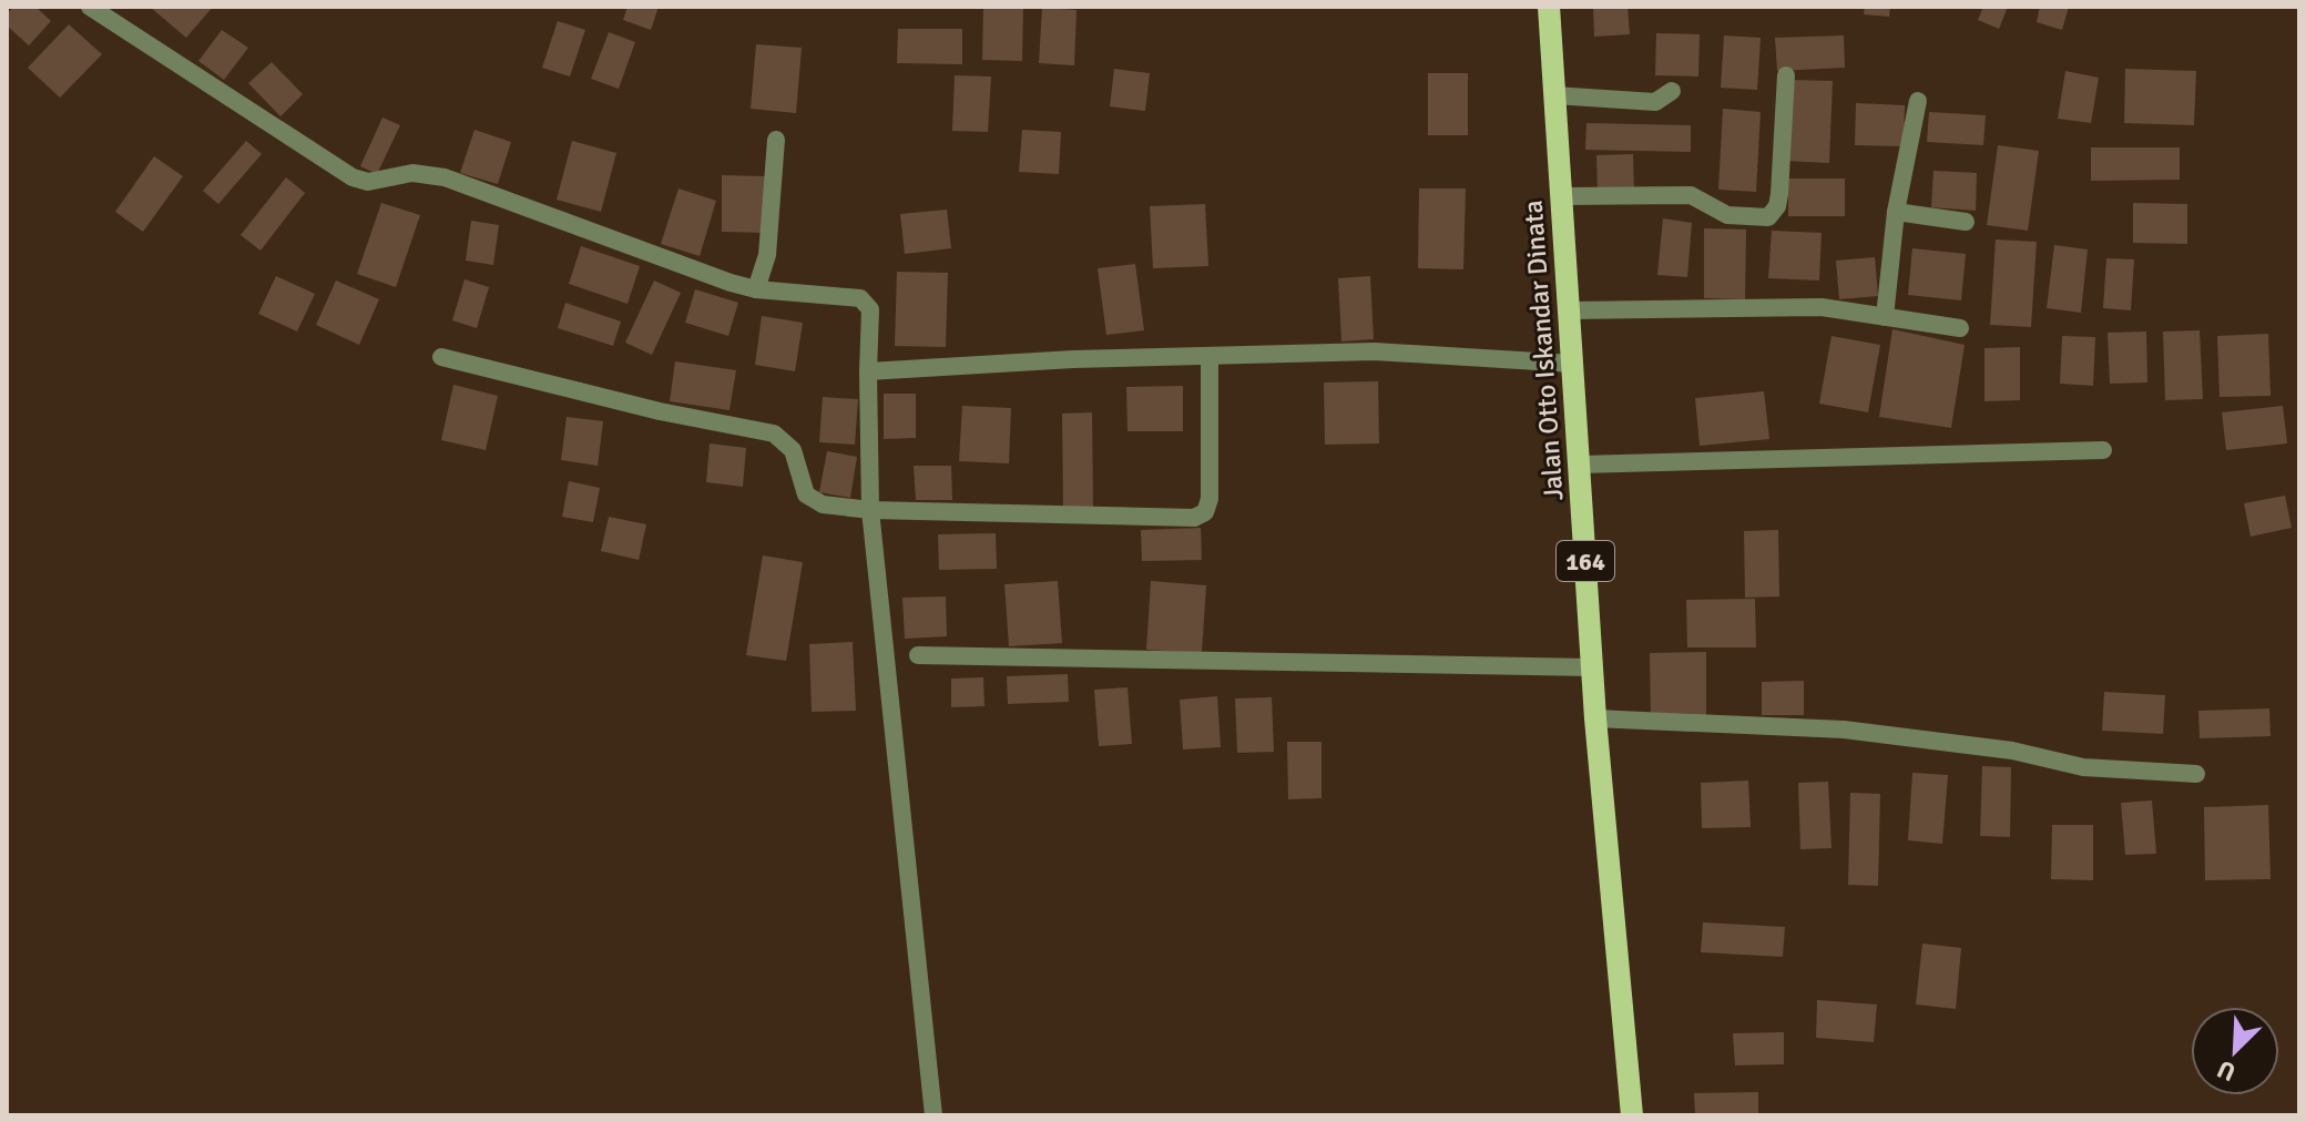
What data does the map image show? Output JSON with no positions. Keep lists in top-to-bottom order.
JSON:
{
  "streets": {
    "main road": ["Jalan Otto Iskandar Dinata", "164"]
  },
  "north": "bottom left"
}
